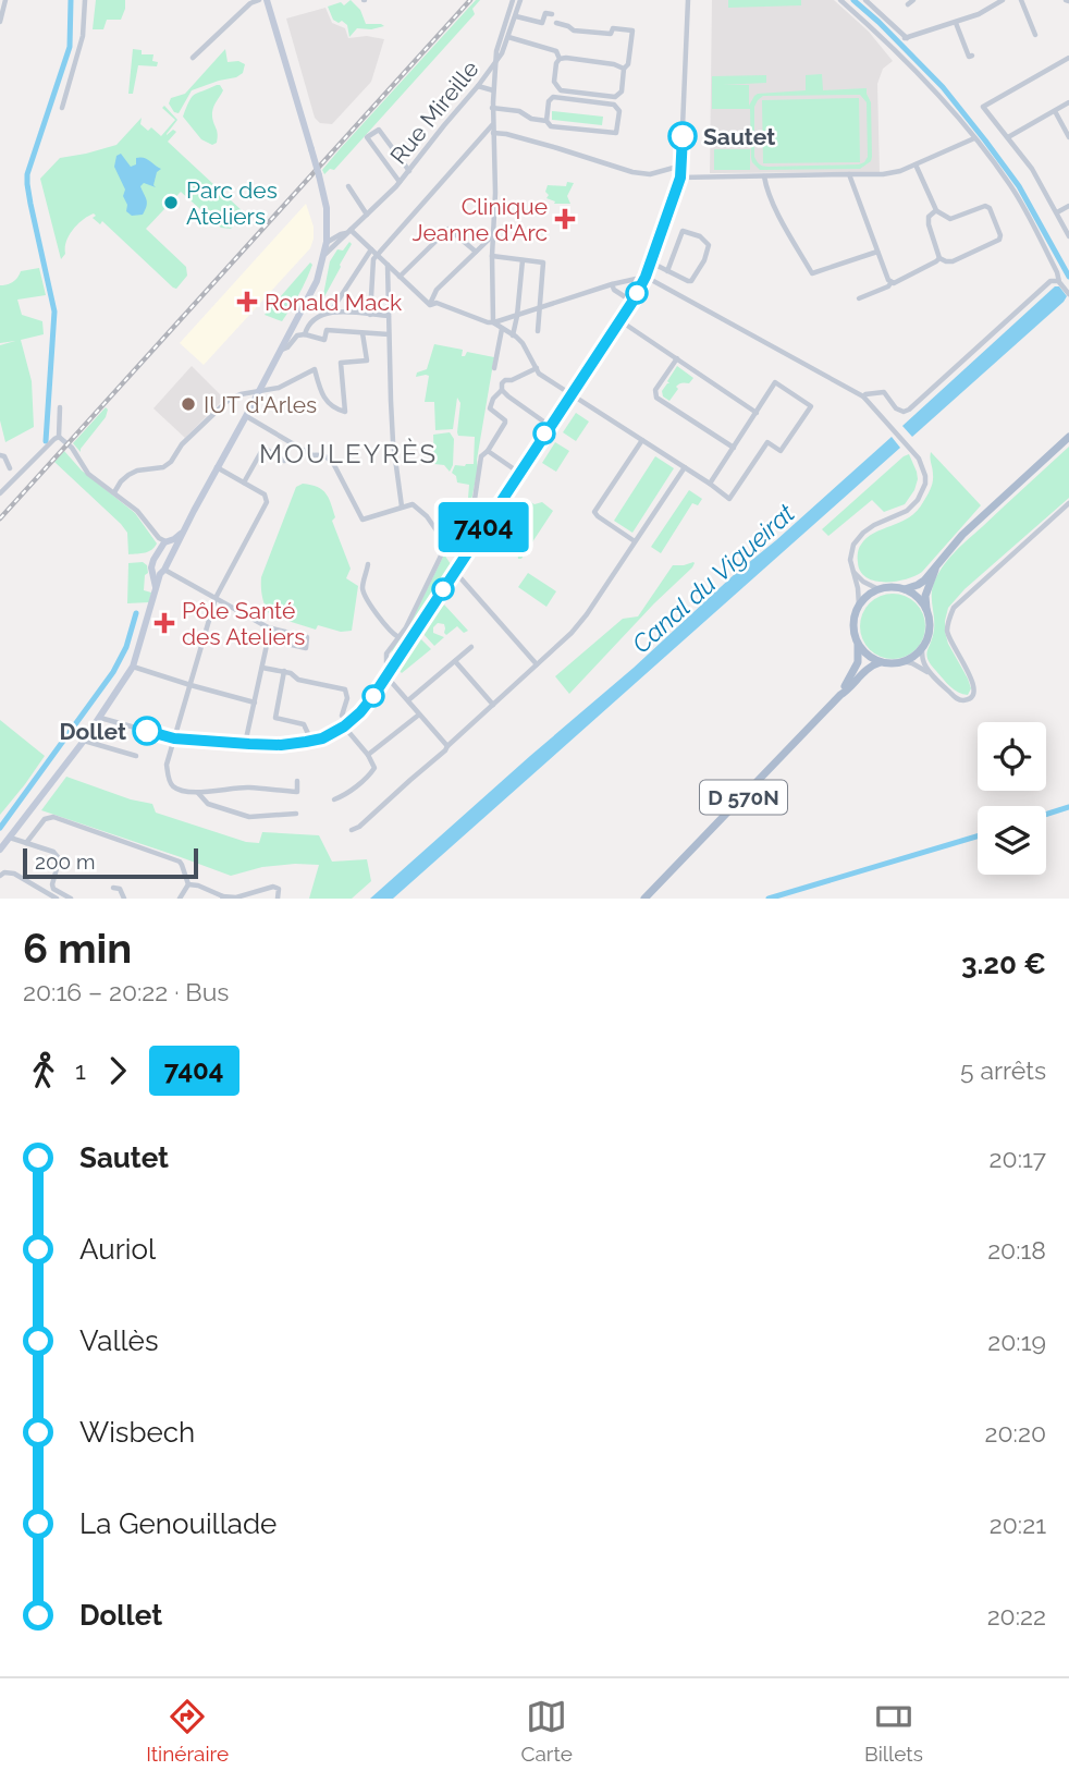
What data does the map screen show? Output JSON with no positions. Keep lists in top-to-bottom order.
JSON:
{
  "streets": {
    "main road": ["D 570N"],
    "street": ["Rue Mireille"]
  },
  "districts": ["MOULEYRÈS"],
  "water": ["Canal du Vigueirat"],
  "places": {
    "other": [
      "Sautet",
      "Parc des Ateliers",
      "IUT d'Arles",
      "Dollet"
    ],
    "health": ["Clinique Jeanne d'Arc", "Ronald Mack", "Pôle Santé des Ateliers"]
  },
  "lines": ["bus line 7404"],
  "scale_bar": "200 m",
  "page": {
    "on_map": "7404",
    "scale": "200 m",
    "heading": ["6 min", "20:16 – 20:22 · Bus", "3.20 €"],
    "legs": ["1", "7404", "5 arrêts"],
    "list": [
      {
        "name": "Sautet",
        "value": "20:17"
      },
      {
        "name": "Auriol",
        "value": "20:18"
      },
      {
        "name": "Vallès",
        "value": "20:19"
      },
      {
        "name": "Wisbech",
        "value": "20:20"
      },
      {
        "name": "La Genouillade",
        "value": "20:21"
      },
      {
        "name": "Dollet",
        "value": "20:22"
      }
    ],
    "tabs": ["Itinéraire", "Carte", "Billets"]
  }
}
